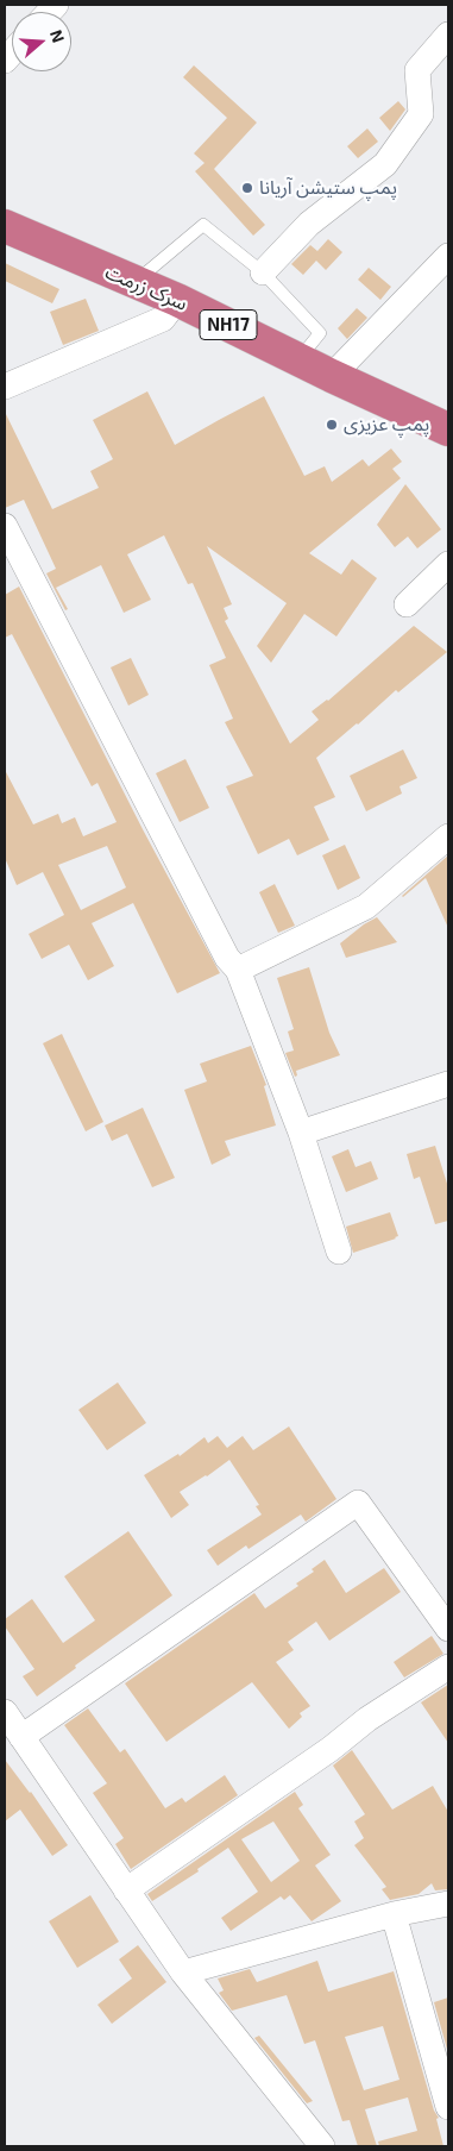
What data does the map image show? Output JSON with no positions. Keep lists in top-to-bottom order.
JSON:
{
  "streets": {
    "highway": ["سرک زرمت", "NH17"]
  },
  "places": ["پمپ ستیشن آریانا", "پمپ عزیزی"],
  "north": "right"
}
